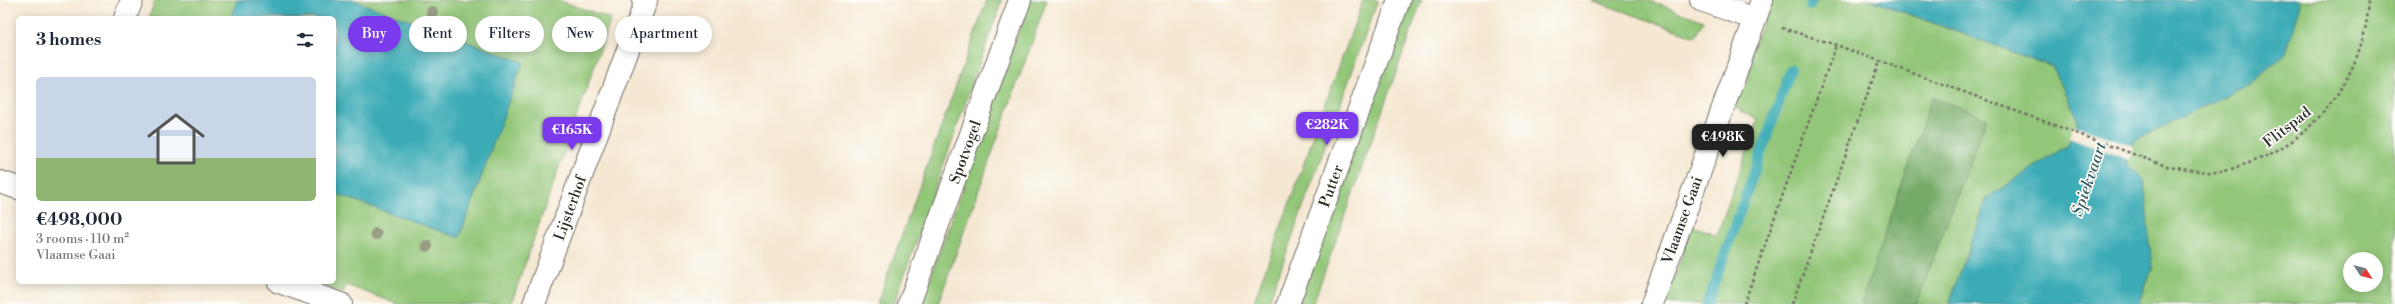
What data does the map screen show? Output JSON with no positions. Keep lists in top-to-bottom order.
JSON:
{
  "streets": {
    "street": [
      "Spotvogel",
      "Putter",
      "Lijsterhof",
      "Vlaamse Gaai"
    ],
    "path": ["Flitspad"]
  },
  "crossings": [
    ["Flitspad", "Vlaamse Gaai"]
  ],
  "water": ["Spiekvaart"],
  "north": "bottom right",
  "page": {
    "chip": [
      "Buy",
      "Rent",
      "Filters",
      "New",
      "Apartment"
    ],
    "heading": "3 homes",
    "list": [
      {
        "name": "€498,000",
        "note": "3 rooms · 110 m² · Vlaamse Gaai"
      }
    ],
    "price": ["€282K", "€165K", "€498K"]
  }
}
